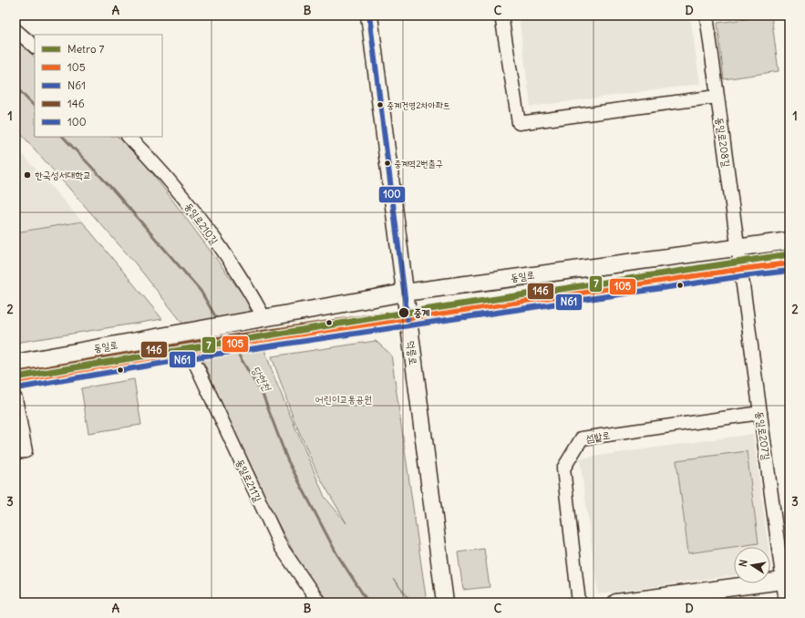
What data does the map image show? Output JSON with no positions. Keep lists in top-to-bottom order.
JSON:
{
  "streets": {
    "main road": ["동일로", "덕릉로"],
    "street": [
      "동일로208길",
      "동일로210길",
      "동일로207길",
      "섬밭로",
      "동일로211길"
    ]
  },
  "crossings": [
    ["동일로208길", "동일로"],
    ["동일로208길", "동일로207길"],
    ["동일로210길", "동일로"],
    ["동일로", "덕릉로"],
    ["동일로", "동일로211길"],
    ["동일로207길", "섬밭로"]
  ],
  "water": ["당현천"],
  "parks": ["어린이교통공원"],
  "places": [
    "중계건영2차아파트",
    "중계역2번출구",
    "한국성서대학교",
    "중계"
  ],
  "lines": [
    "transit line 100",
    "metro line 7",
    "transit line 146",
    "transit line 105",
    "transit line N61"
  ],
  "legend": [
    "Metro 7",
    "105",
    "N61",
    "146",
    "100"
  ],
  "north": "left",
  "grid": {
    "columns": [
      "A",
      "B",
      "C",
      "D"
    ],
    "rows": ["1", "2", "3"]
  }
}
